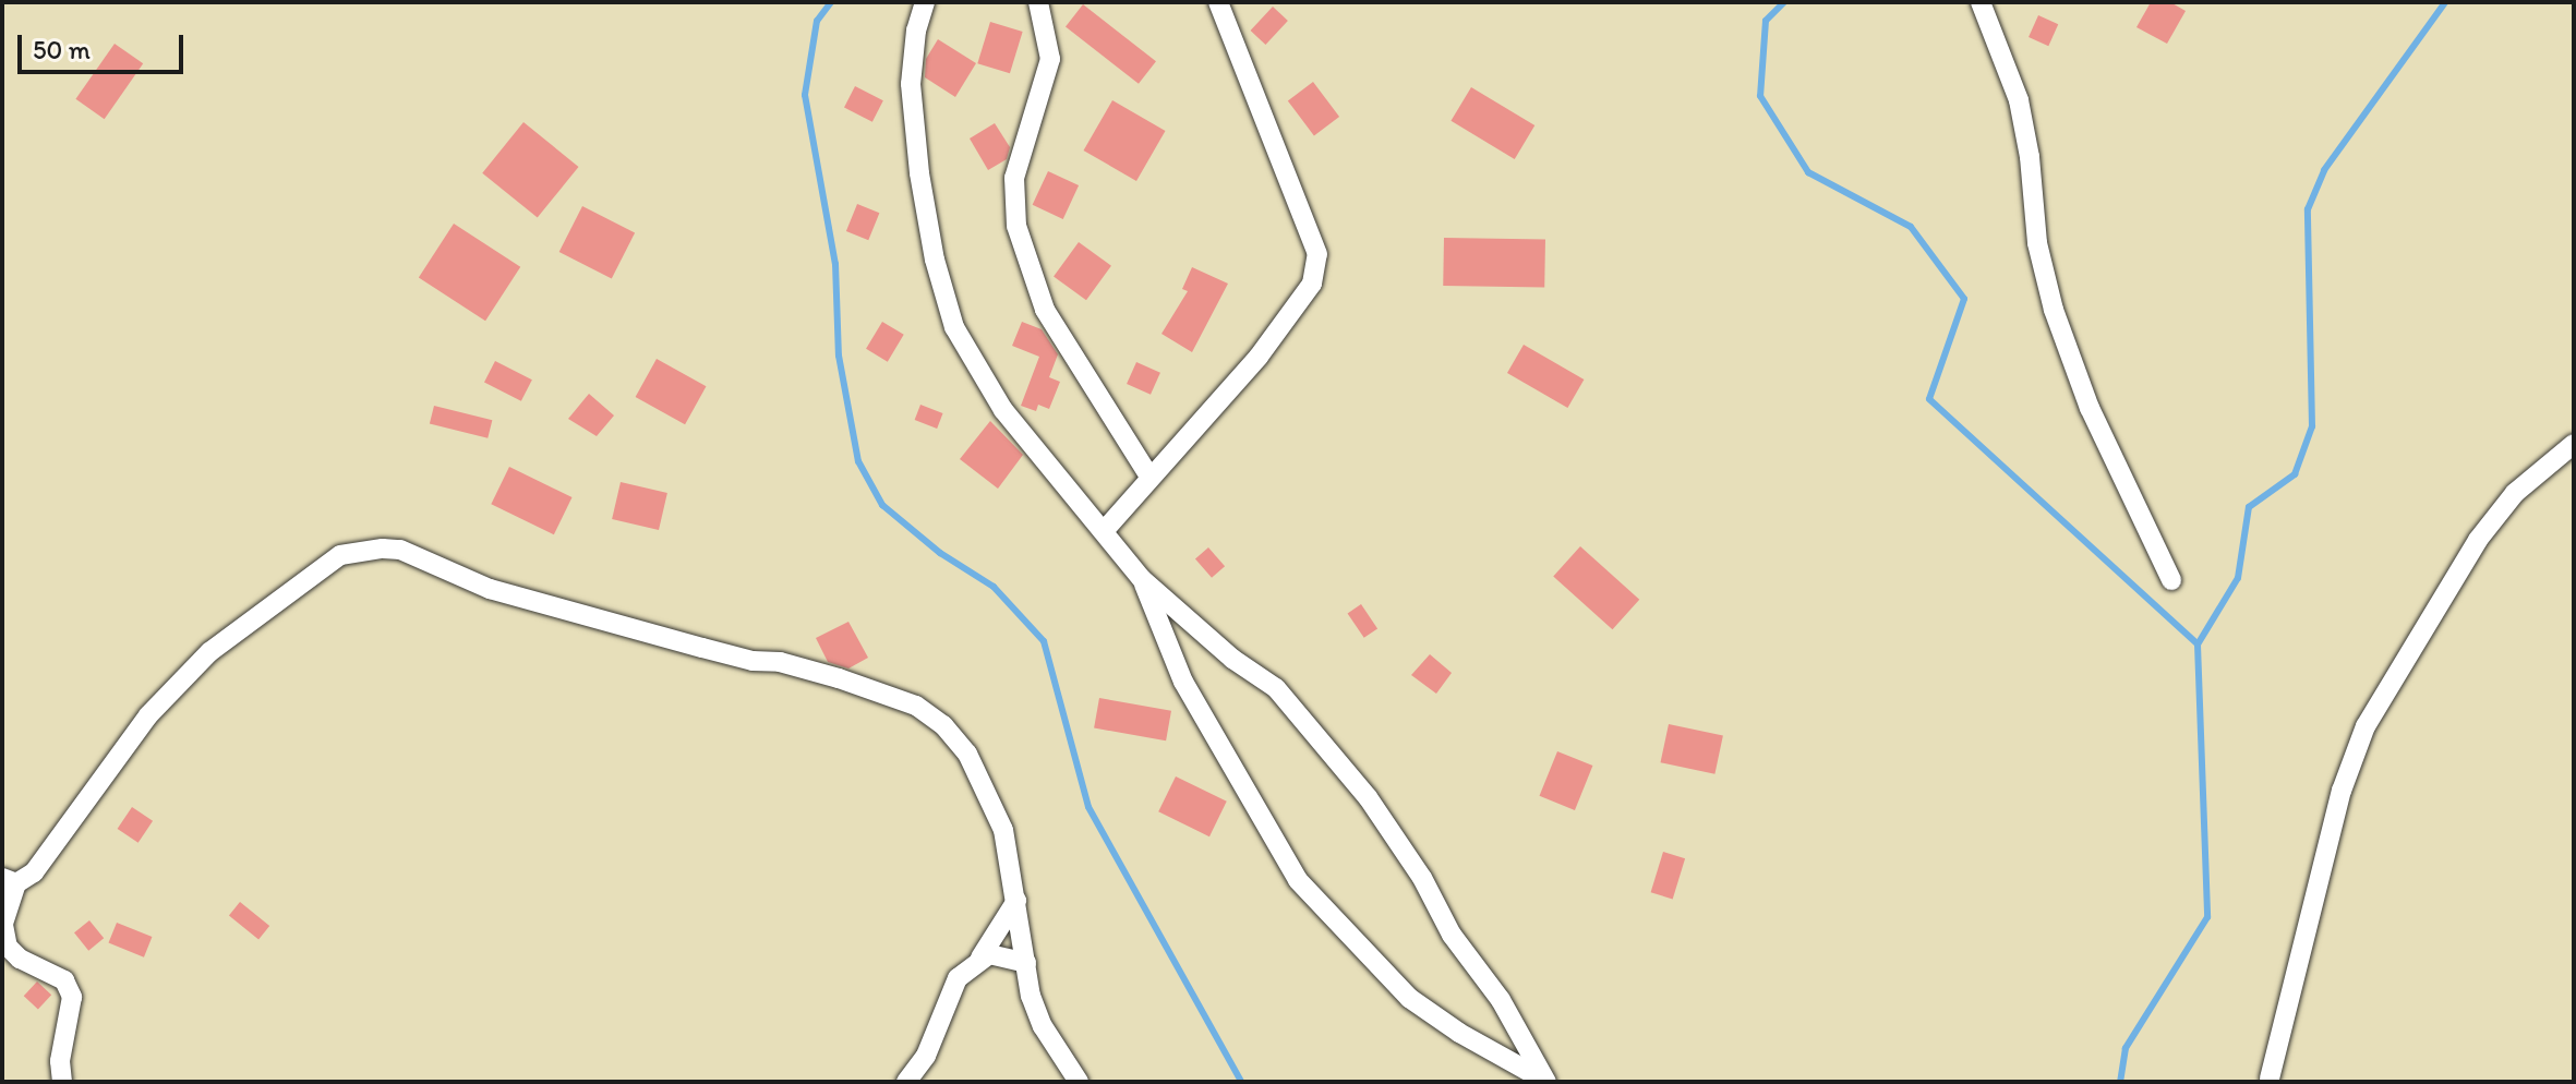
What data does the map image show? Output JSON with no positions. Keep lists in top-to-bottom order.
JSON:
{
  "scale_bar": "50 m"
}
